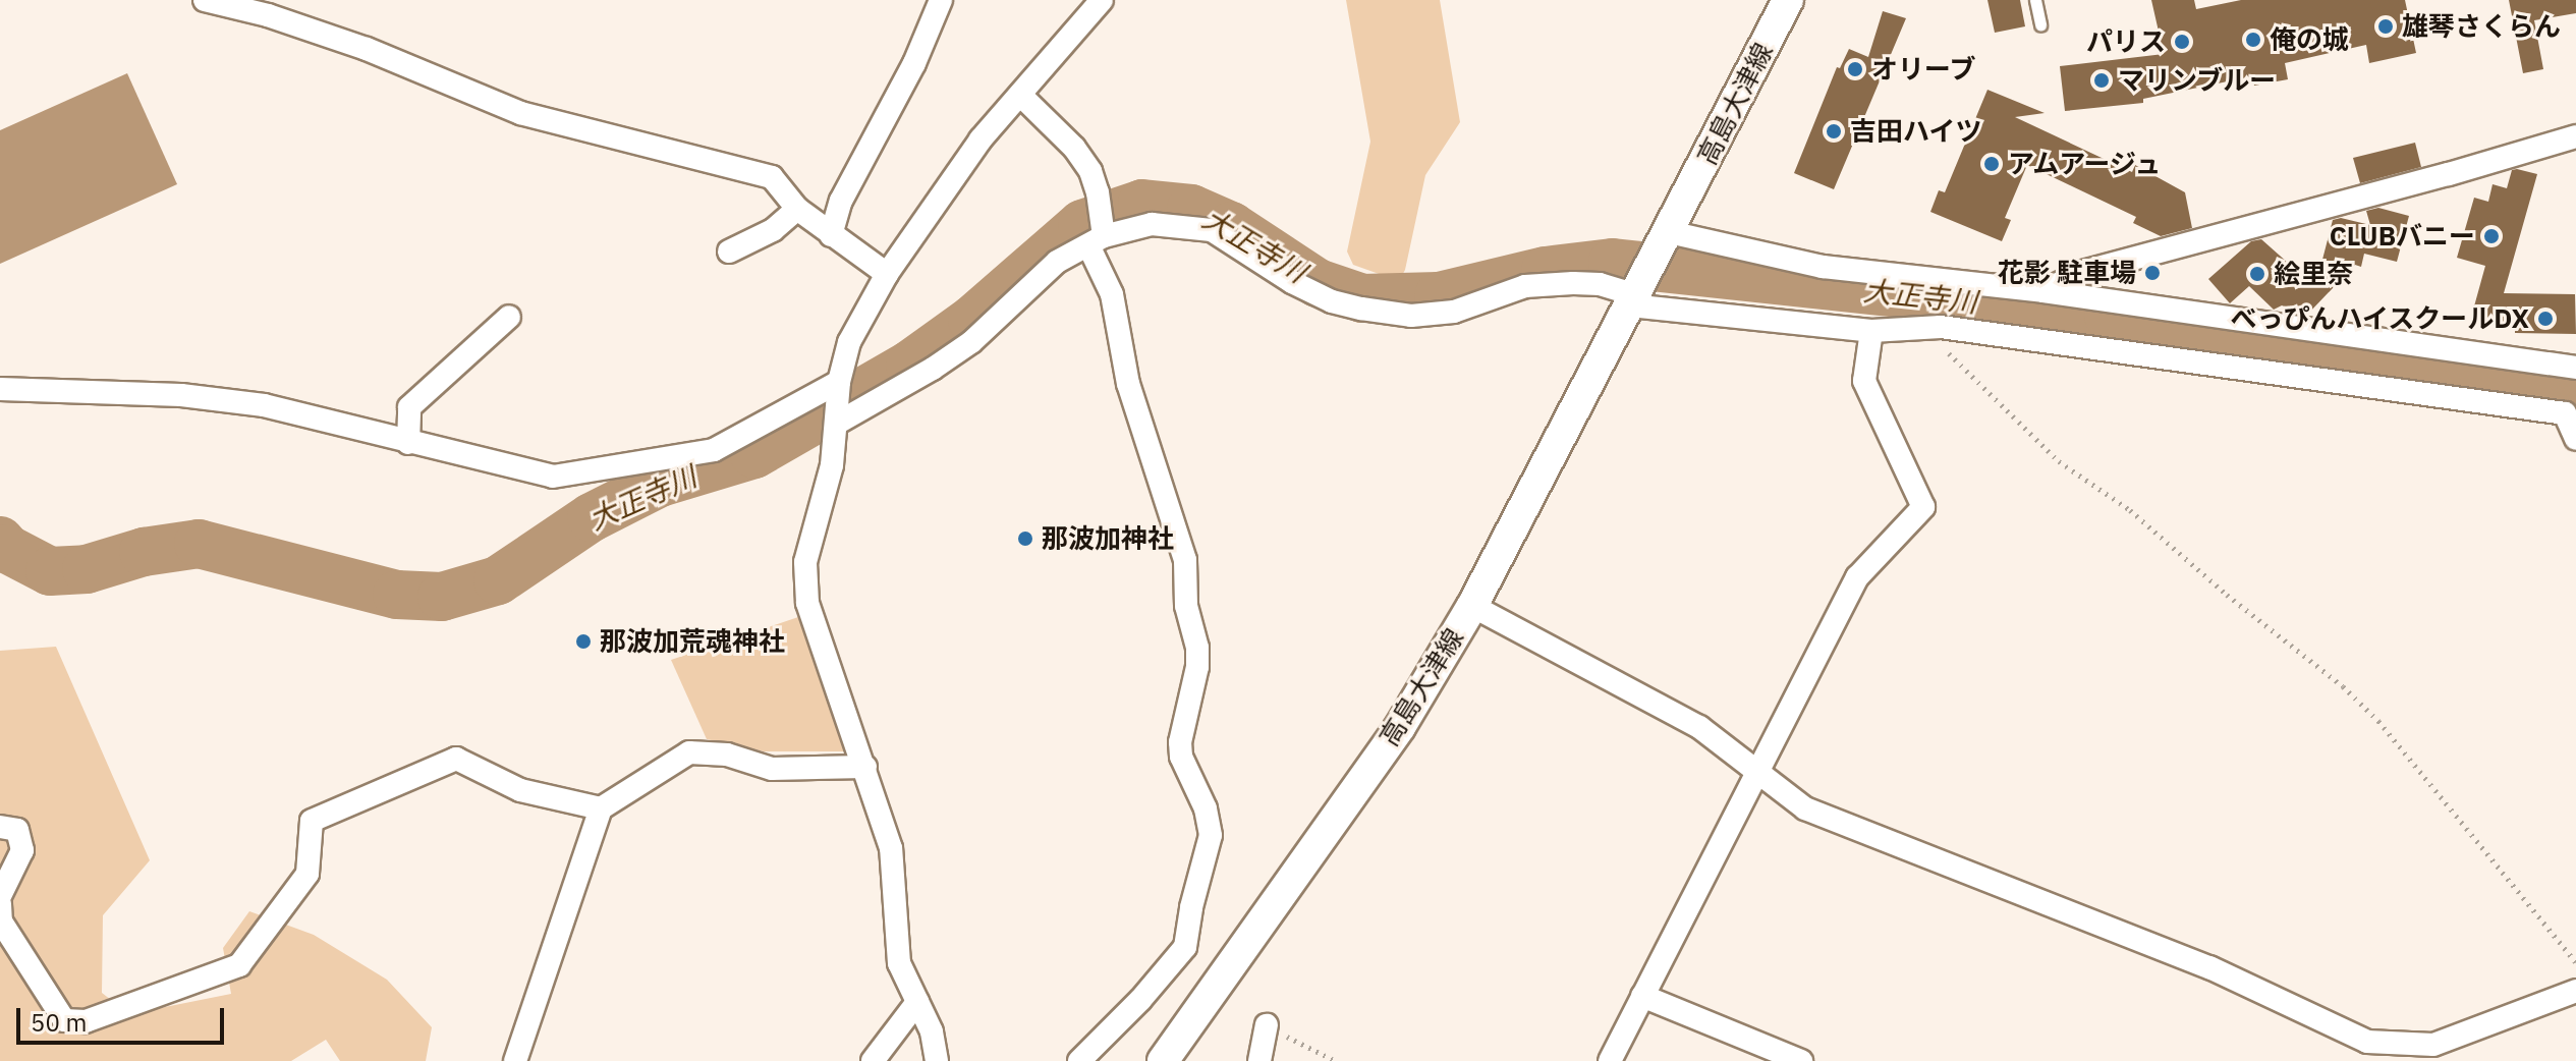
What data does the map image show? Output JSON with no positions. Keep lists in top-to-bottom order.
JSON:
{
  "streets": {
    "main road": ["高島大津線"]
  },
  "water": ["大正寺川"],
  "places": [
    "雄琴さくらん",
    "俺の城",
    "パリス",
    "オリーブ",
    "マリンブルー",
    "吉田ハイツ",
    "アムアージュ",
    "CLUBバニー",
    "花影 駐車場",
    "絵里奈",
    "べっぴんハイスクールDX",
    "那波加神社",
    "那波加荒魂神社"
  ],
  "scale_bar": "50 m"
}
